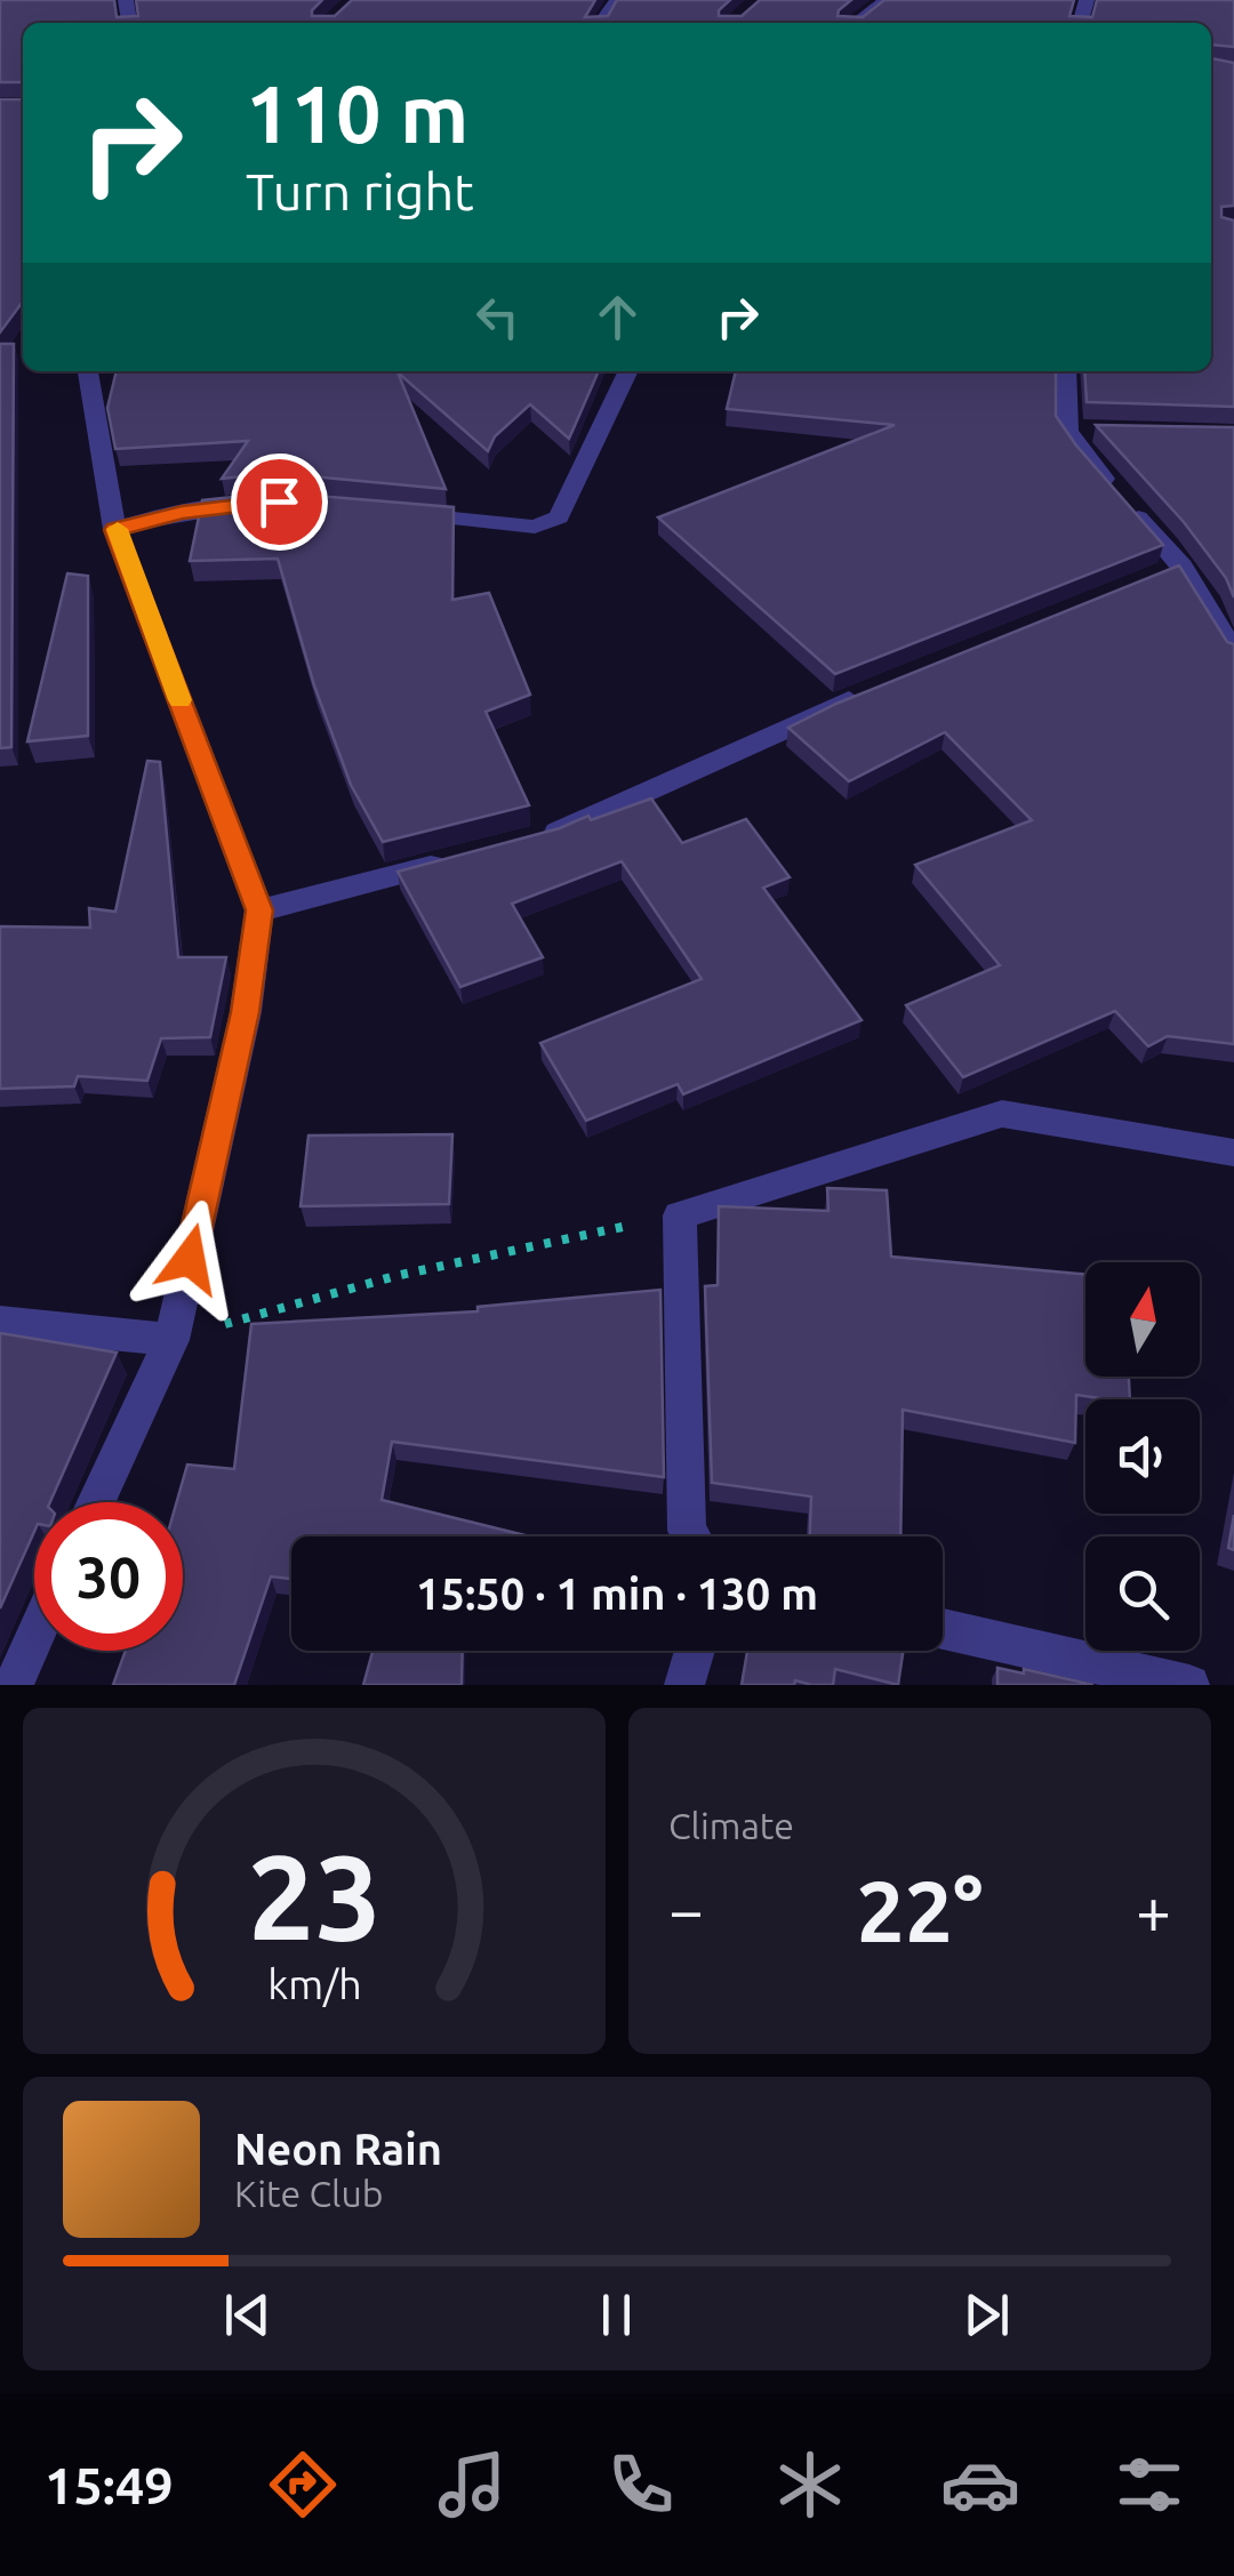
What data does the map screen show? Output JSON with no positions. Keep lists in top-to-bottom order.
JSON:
{
  "north": "top",
  "page": {
    "turn": ["110 m", "Turn right"],
    "limit": "30",
    "trip": "15:50 · 1 min · 130 m",
    "tile": "Climate",
    "heat": ["−", "22°", "+"],
    "song": ["Neon Rain", "Kite Club"],
    "tabs": "15:49",
    "gauge": ["23", "km/h"]
  }
}
